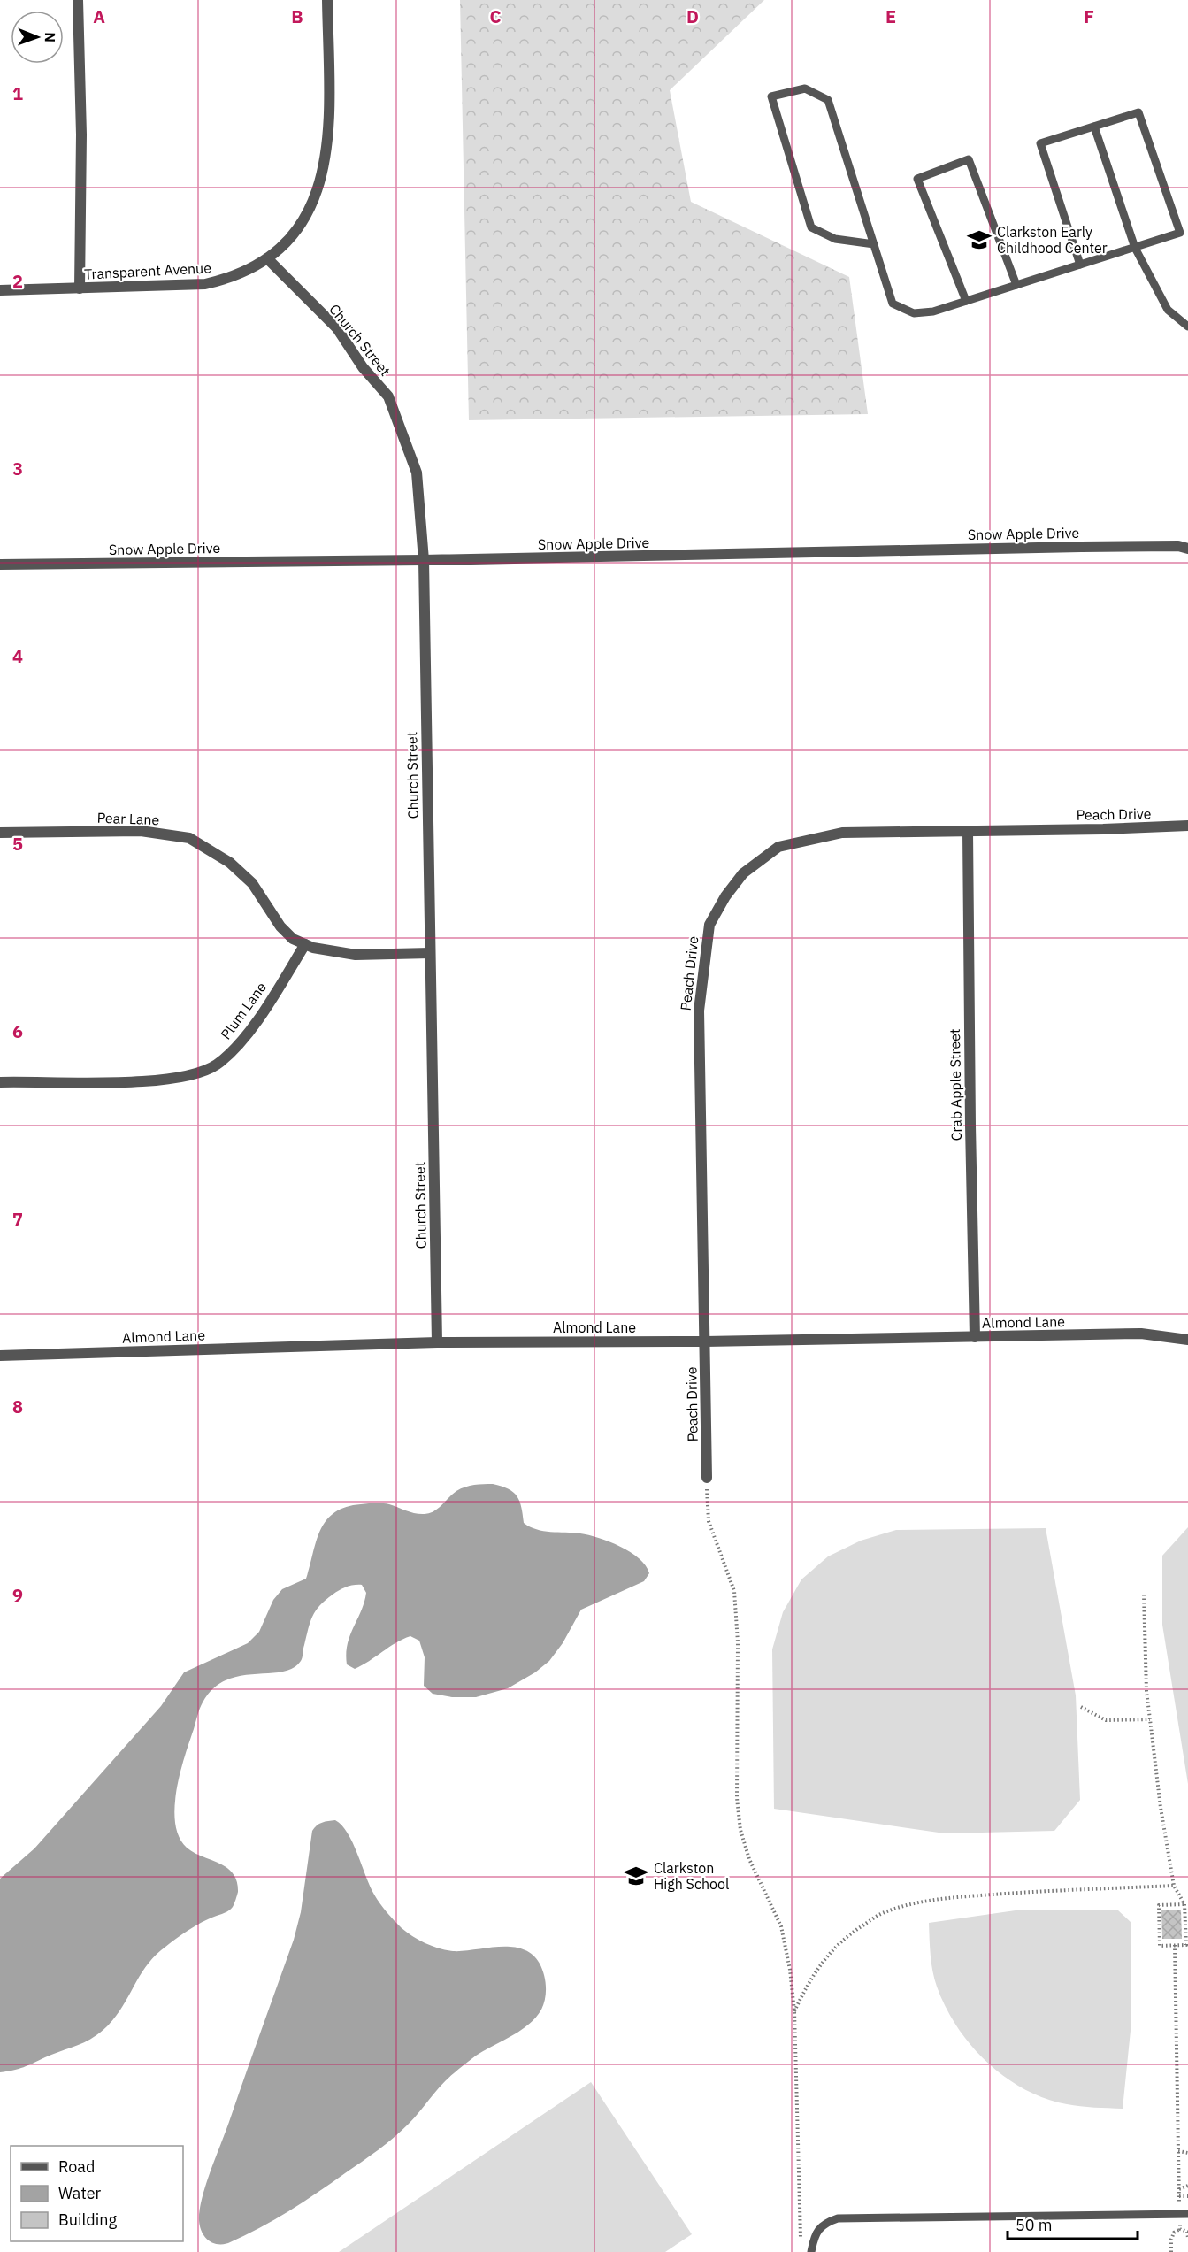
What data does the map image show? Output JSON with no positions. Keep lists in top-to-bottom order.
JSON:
{
  "streets": {
    "street": [
      "Transparent Avenue",
      "Church Street",
      "Snow Apple Drive",
      "Peach Drive",
      "Pear Lane",
      "Plum Lane",
      "Crab Apple Street",
      "Almond Lane"
    ]
  },
  "crossings": [
    ["Transparent Avenue", "Church Street"],
    ["Church Street", "Snow Apple Drive"],
    ["Church Street", "Almond Lane"],
    ["Peach Drive", "Crab Apple Street"],
    ["Peach Drive", "Almond Lane"],
    ["Pear Lane", "Plum Lane"],
    ["Crab Apple Street", "Almond Lane"]
  ],
  "places": {
    "school or university": ["Clarkston Early Childhood Center", "Clarkston High School"]
  },
  "legend": ["Road", "Water", "Building"],
  "scale_bar": "50 m",
  "north": "right",
  "grid": {
    "columns": [
      "A",
      "B",
      "C",
      "D",
      "E",
      "F"
    ],
    "rows": [
      "1",
      "2",
      "3",
      "4",
      "5",
      "6",
      "7",
      "8",
      "9"
    ]
  }
}
